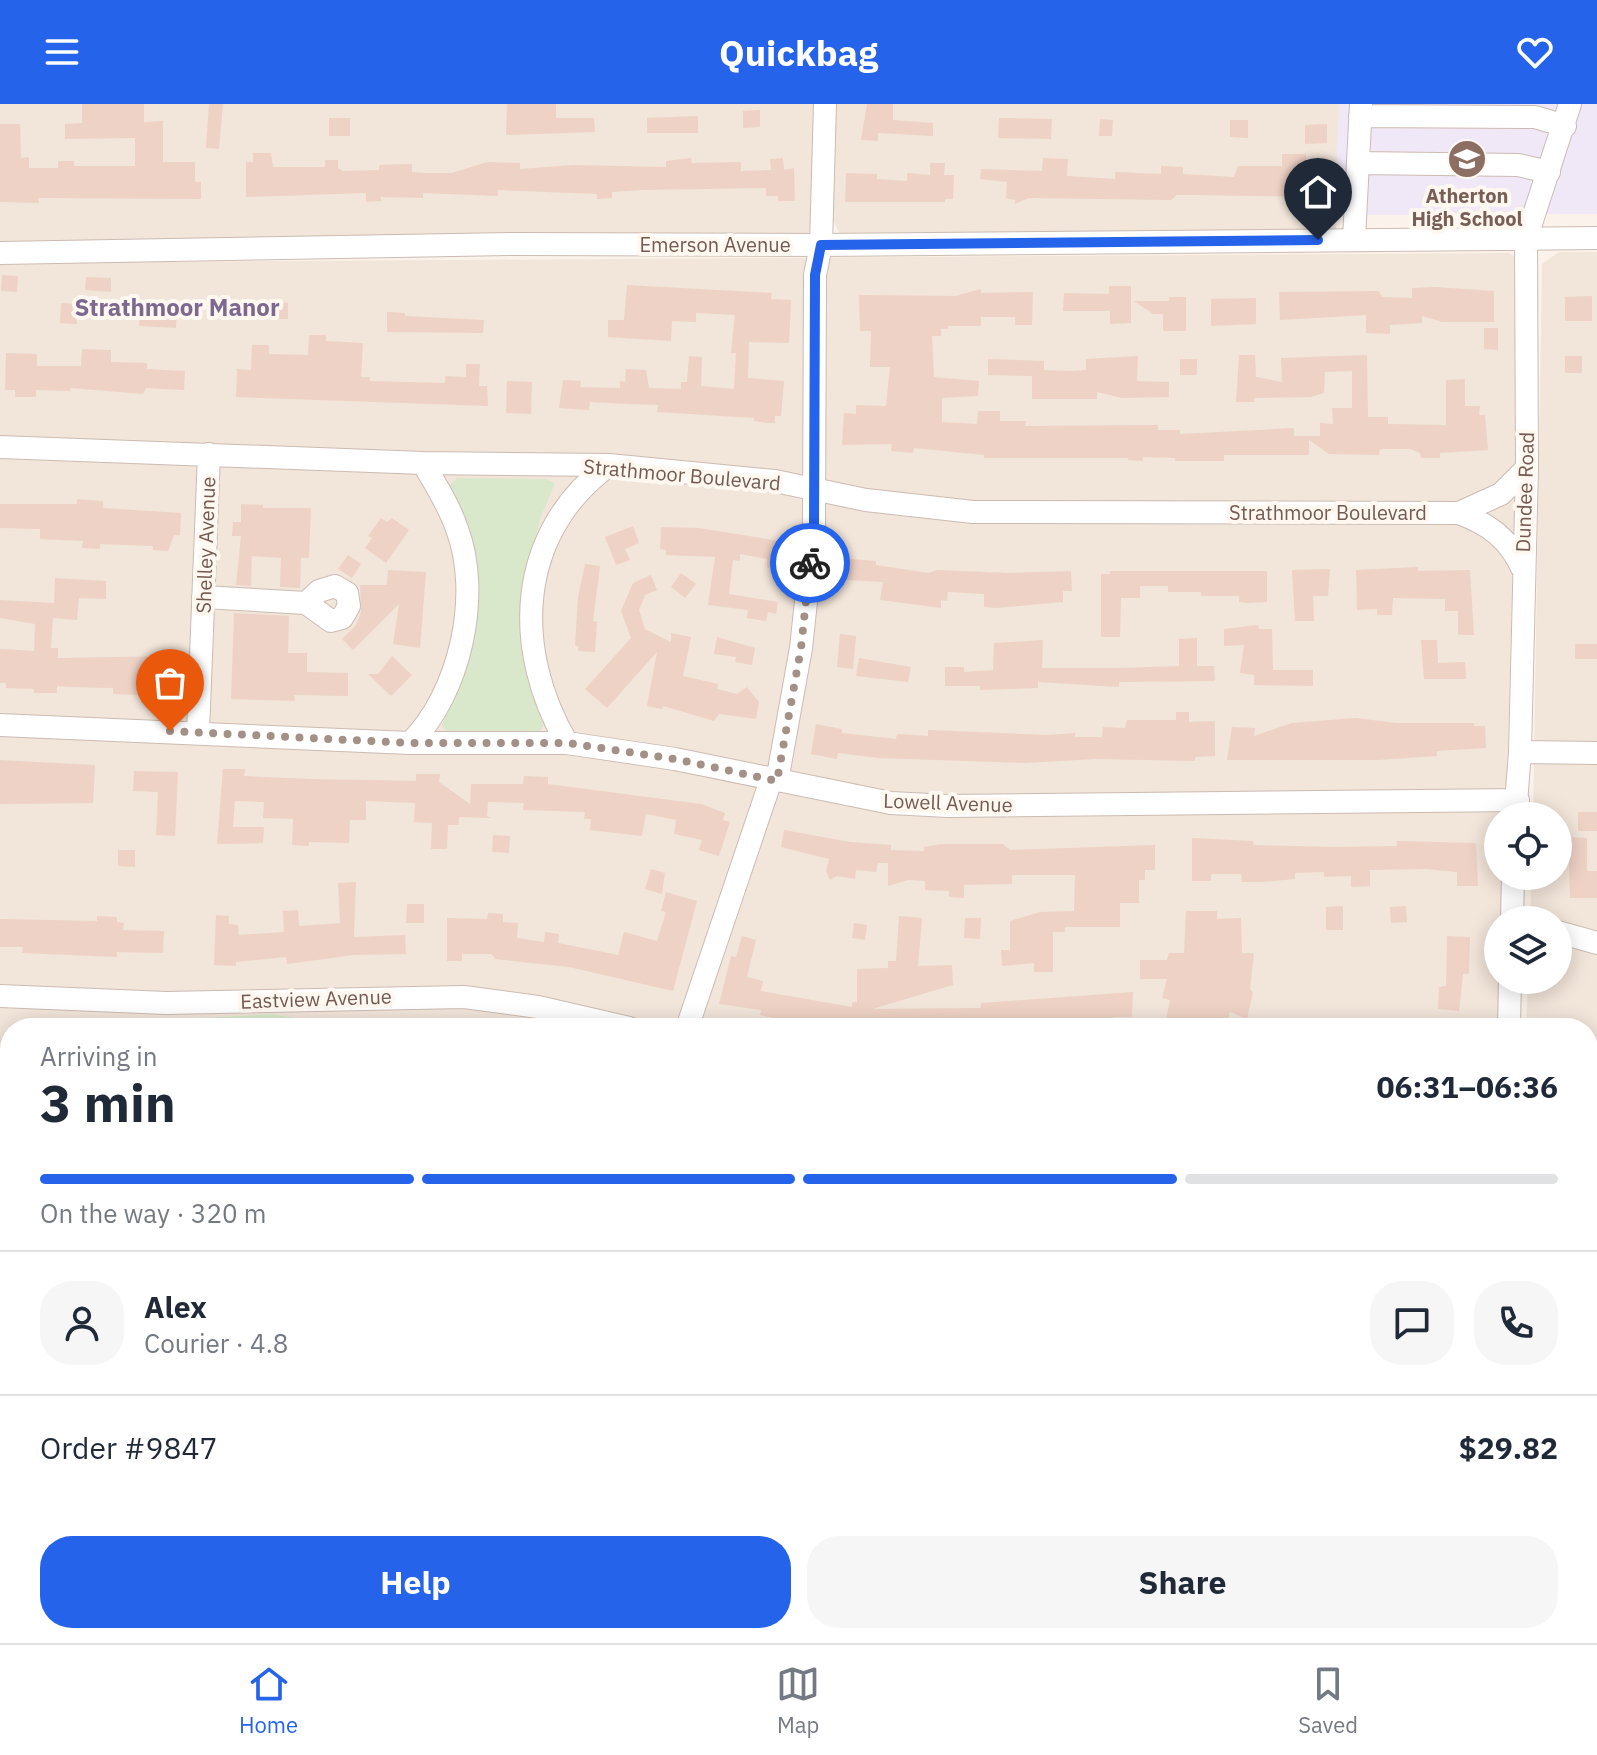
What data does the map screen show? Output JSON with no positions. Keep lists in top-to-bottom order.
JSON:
{
  "streets": {
    "street": [
      "Emerson Avenue",
      "Strathmoor Boulevard",
      "Dundee Road",
      "Shelley Avenue",
      "Lowell Avenue",
      "Eastview Avenue"
    ]
  },
  "crossings": [
    ["Emerson Avenue", "Dundee Road"],
    ["Strathmoor Boulevard", "Dundee Road"],
    ["Strathmoor Boulevard", "Shelley Avenue"],
    ["Shelley Avenue", "Lowell Avenue"]
  ],
  "districts": ["Strathmoor Manor"],
  "places": {
    "school or university": ["Atherton High School"]
  },
  "page": {
    "header": "Quickbag",
    "heading": ["3 min", "Arriving in", "06:31–06:36"],
    "panel": [
      "Alex",
      "Courier · 4.8",
      "Order #9847",
      "$29.82"
    ],
    "bar": "On the way · 320 m",
    "buttons": ["Help", "Share"],
    "tabs": ["Home", "Map", "Saved"]
  }
}
